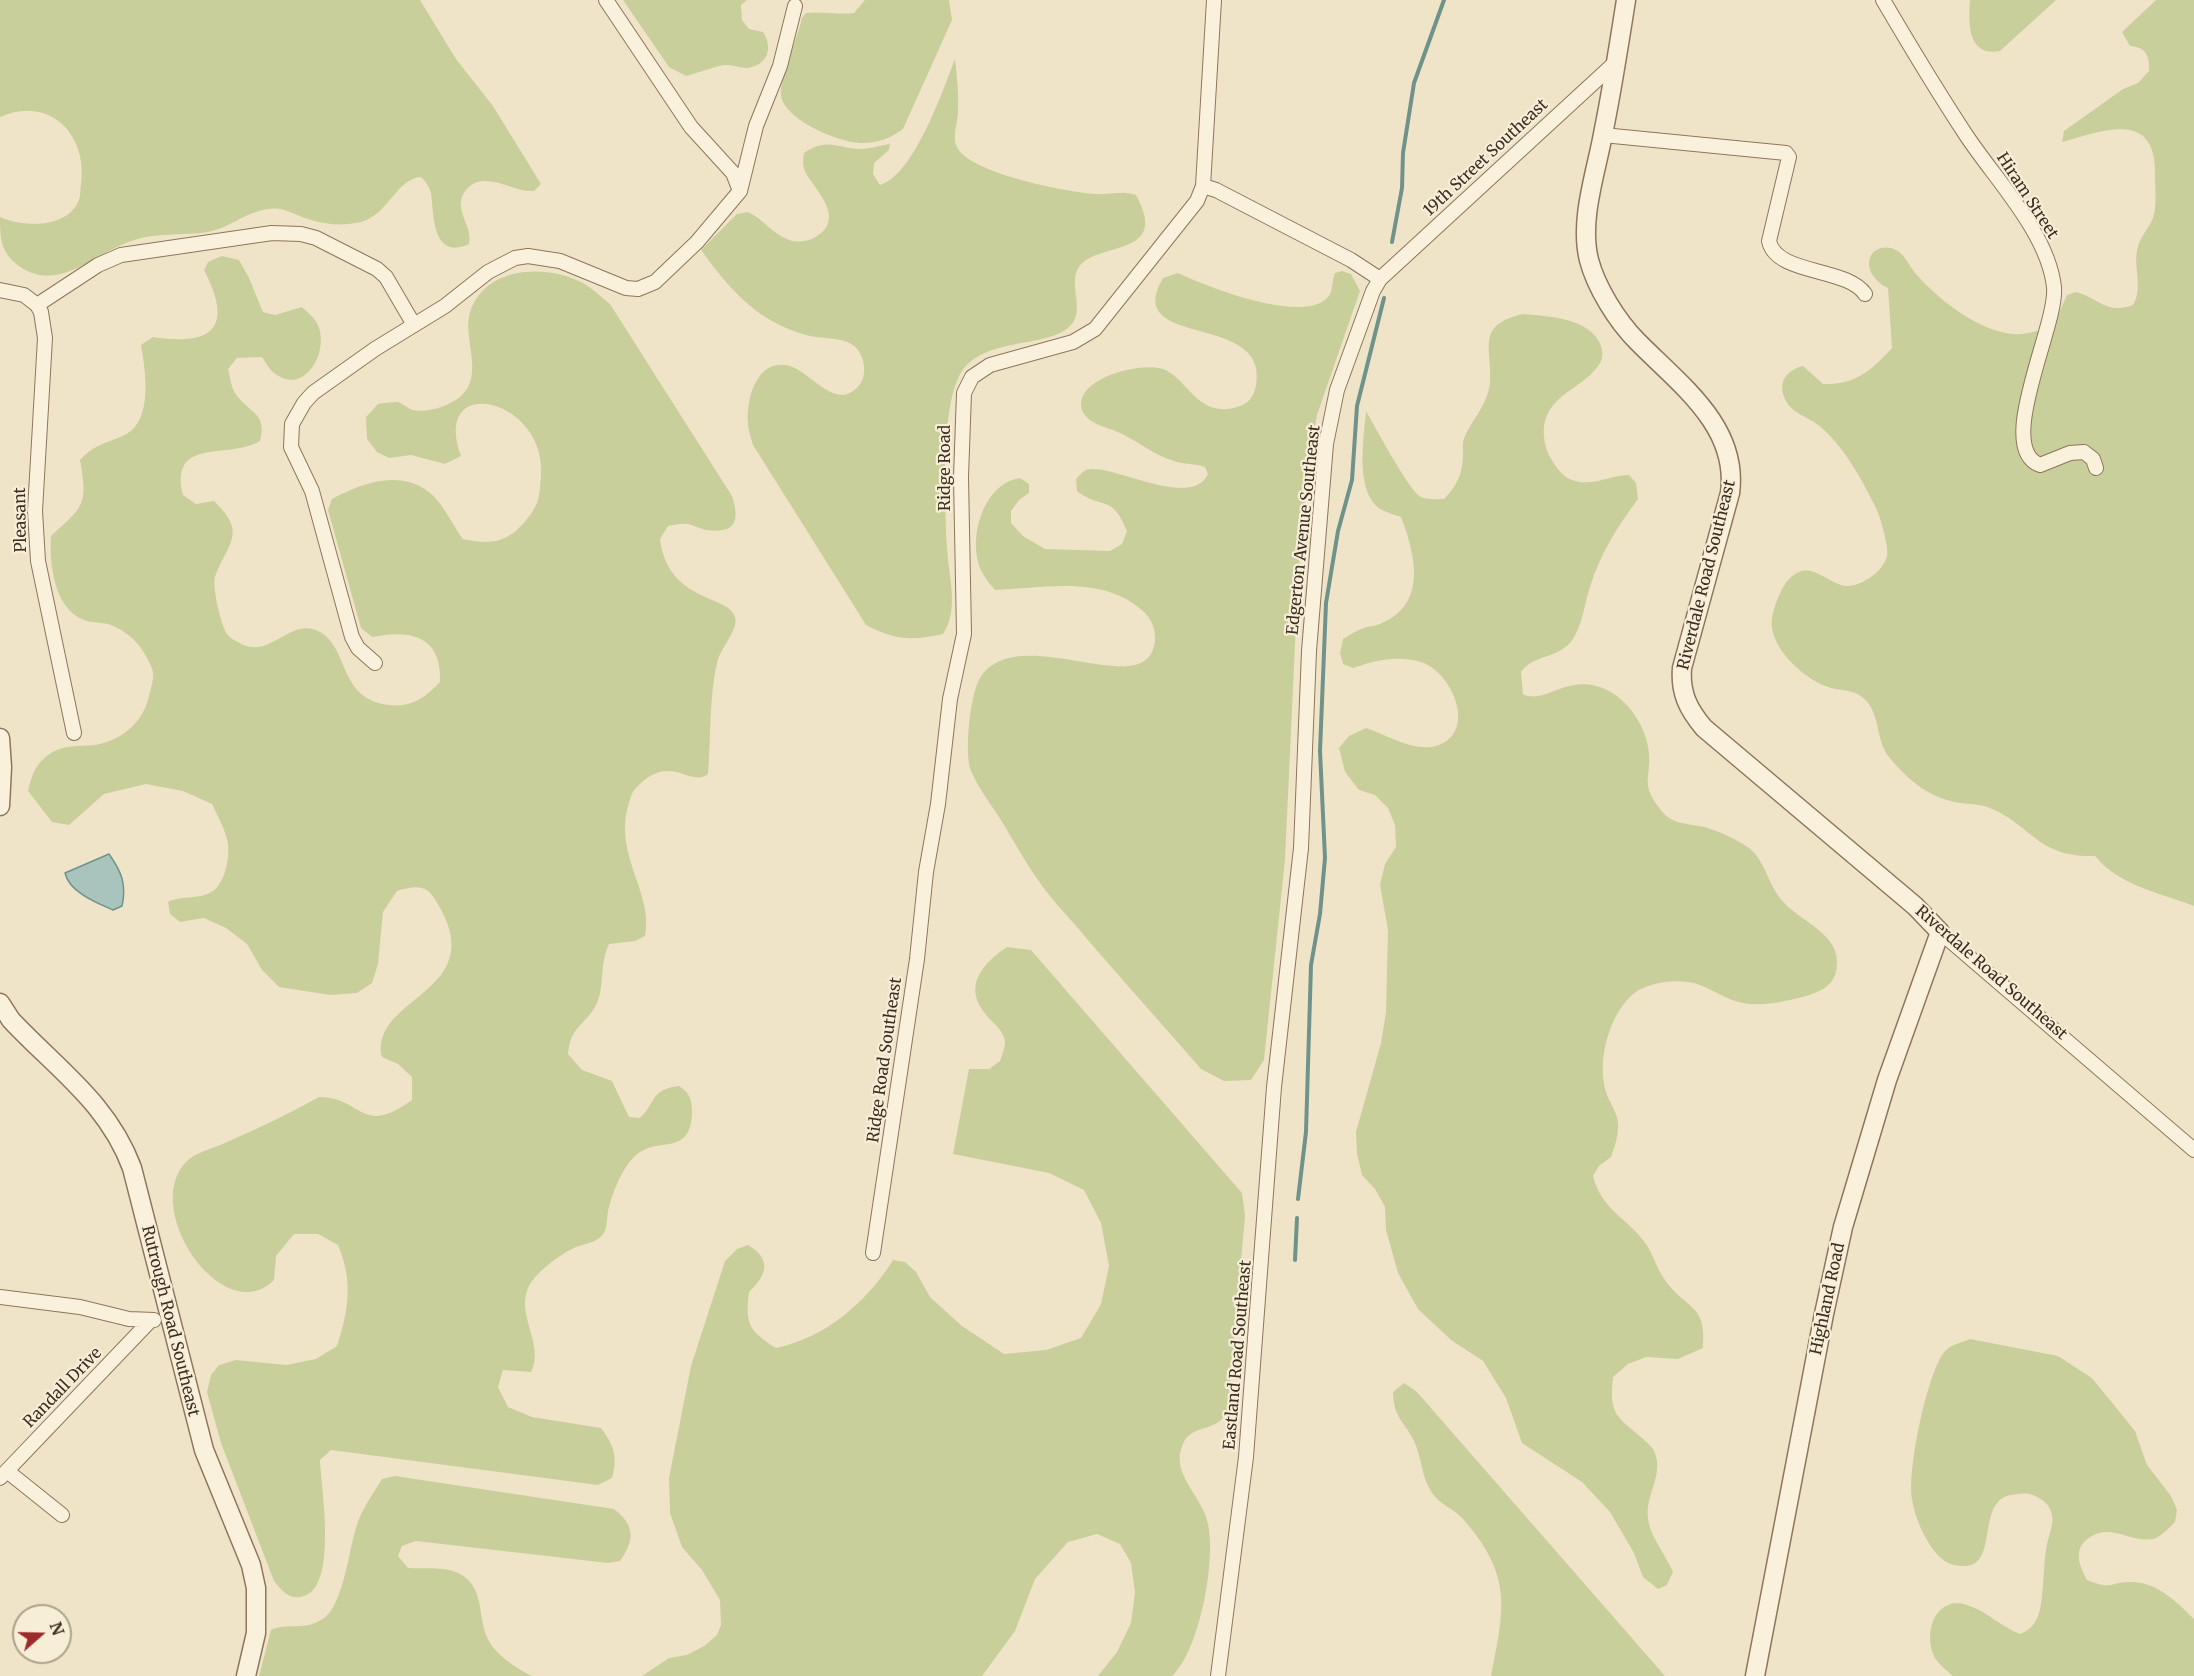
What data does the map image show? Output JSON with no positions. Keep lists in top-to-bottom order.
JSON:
{
  "streets": {
    "street": [
      "19th Street Southeast",
      "Hiram Street",
      "Ridge Road",
      "Pleasant",
      "Edgerton Avenue Southeast",
      "Riverdale Road Southeast",
      "Ridge Road Southeast",
      "Highland Road",
      "Rutrough Road Southeast",
      "Eastland Road Southeast",
      "Randall Drive"
    ]
  },
  "crossings": [
    ["19th Street Southeast", "Edgerton Avenue Southeast"],
    ["19th Street Southeast", "Riverdale Road Southeast"],
    ["Ridge Road", "Ridge Road Southeast"],
    ["Edgerton Avenue Southeast", "Eastland Road Southeast"],
    ["Riverdale Road Southeast", "Highland Road"]
  ],
  "north": "right"
}
